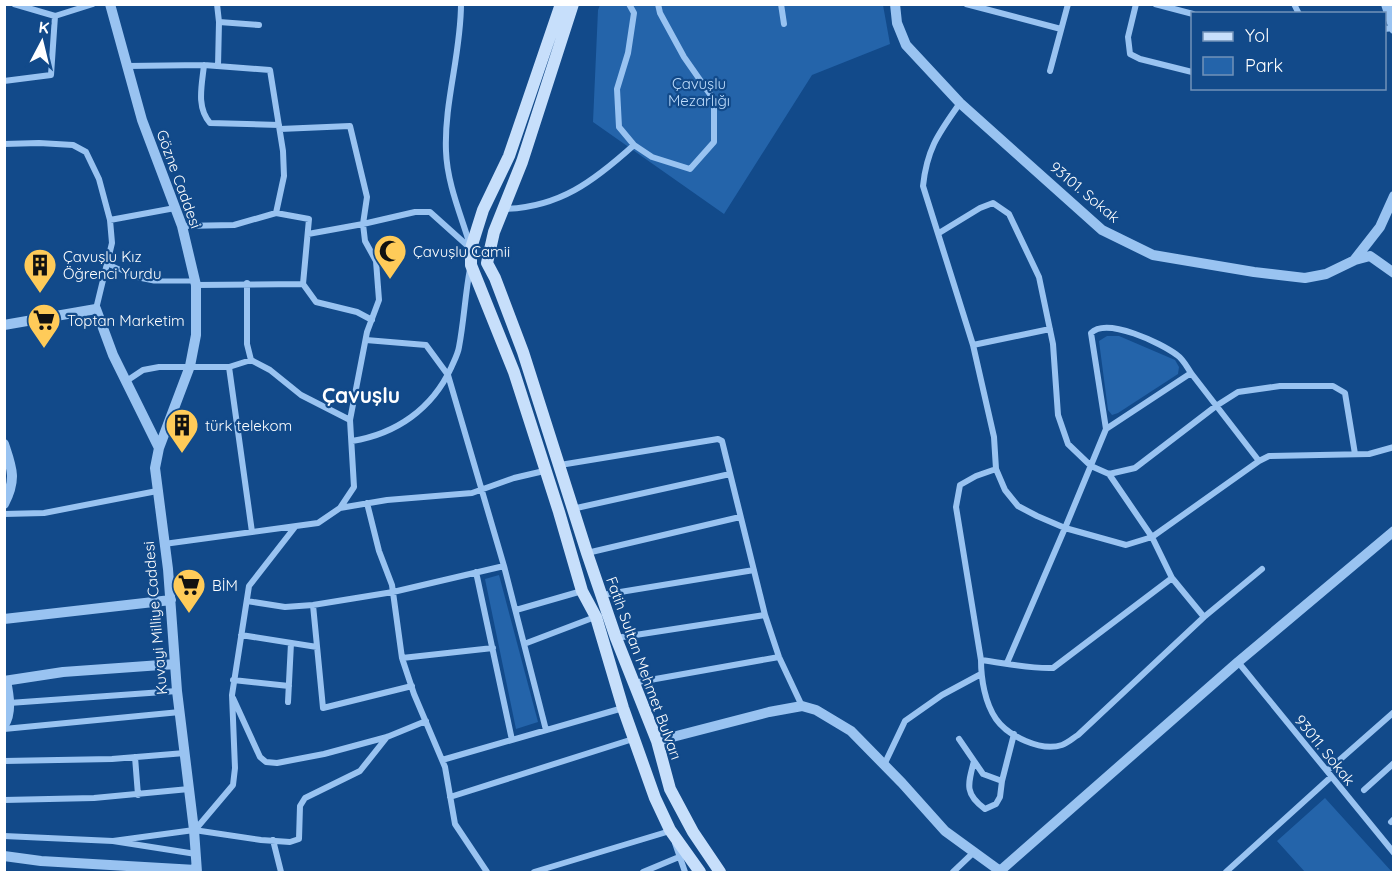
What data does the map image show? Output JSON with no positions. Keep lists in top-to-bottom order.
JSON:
{
  "streets": {
    "main road": ["Fatih Sultan Mehmet Bulvarı"],
    "street": [
      "Gözne Caddesi",
      "93101. Sokak",
      "Kuvayi Milliye Caddesi",
      "93011. Sokak"
    ]
  },
  "crossings": [
    ["Gözne Caddesi", "Kuvayi Milliye Caddesi"]
  ],
  "districts": ["Çavuşlu"],
  "parks": ["Çavuşlu Mezarlığı"],
  "places": {
    "mosque": ["Çavuşlu Camii"],
    "building": ["Çavuşlu Kız Öğrenci Yurdu", "türk telekom"],
    "supermarket": ["Toptan Marketim", "BİM"]
  },
  "legend": ["Yol", "Park"],
  "north": "top"
}
